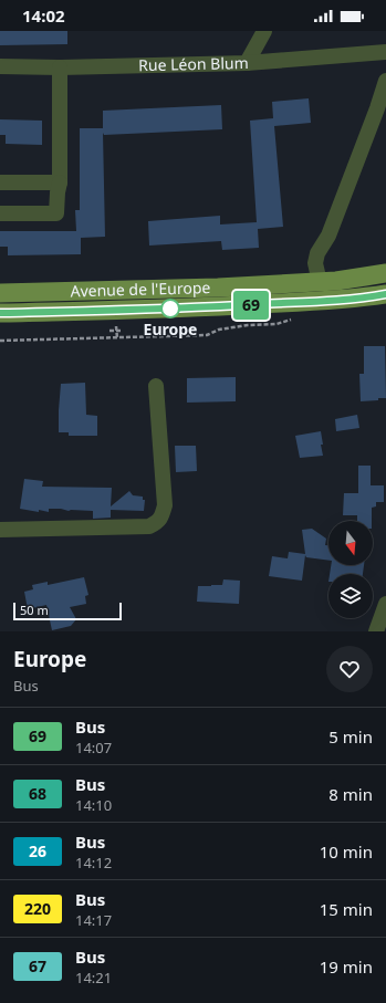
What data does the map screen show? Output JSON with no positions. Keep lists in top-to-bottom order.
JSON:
{
  "streets": {
    "main road": ["Avenue de l'Europe"],
    "street": ["Rue Léon Blum"]
  },
  "places": ["Europe"],
  "lines": ["bus line 69"],
  "scale_bar": "50 m",
  "north": "bottom",
  "page": {
    "status": "14:02",
    "on_map": "69",
    "scale": "50 m",
    "heading": ["Europe", "Bus"],
    "list": [
      {
        "mark": "69",
        "name": "Bus",
        "note": "14:07",
        "value": "5 min"
      },
      {
        "mark": "68",
        "name": "Bus",
        "note": "14:10",
        "value": "8 min"
      },
      {
        "mark": "26",
        "name": "Bus",
        "note": "14:12",
        "value": "10 min"
      },
      {
        "mark": "220",
        "name": "Bus",
        "note": "14:17",
        "value": "15 min"
      },
      {
        "mark": "67",
        "name": "Bus",
        "note": "14:21",
        "value": "19 min"
      }
    ]
  }
}
